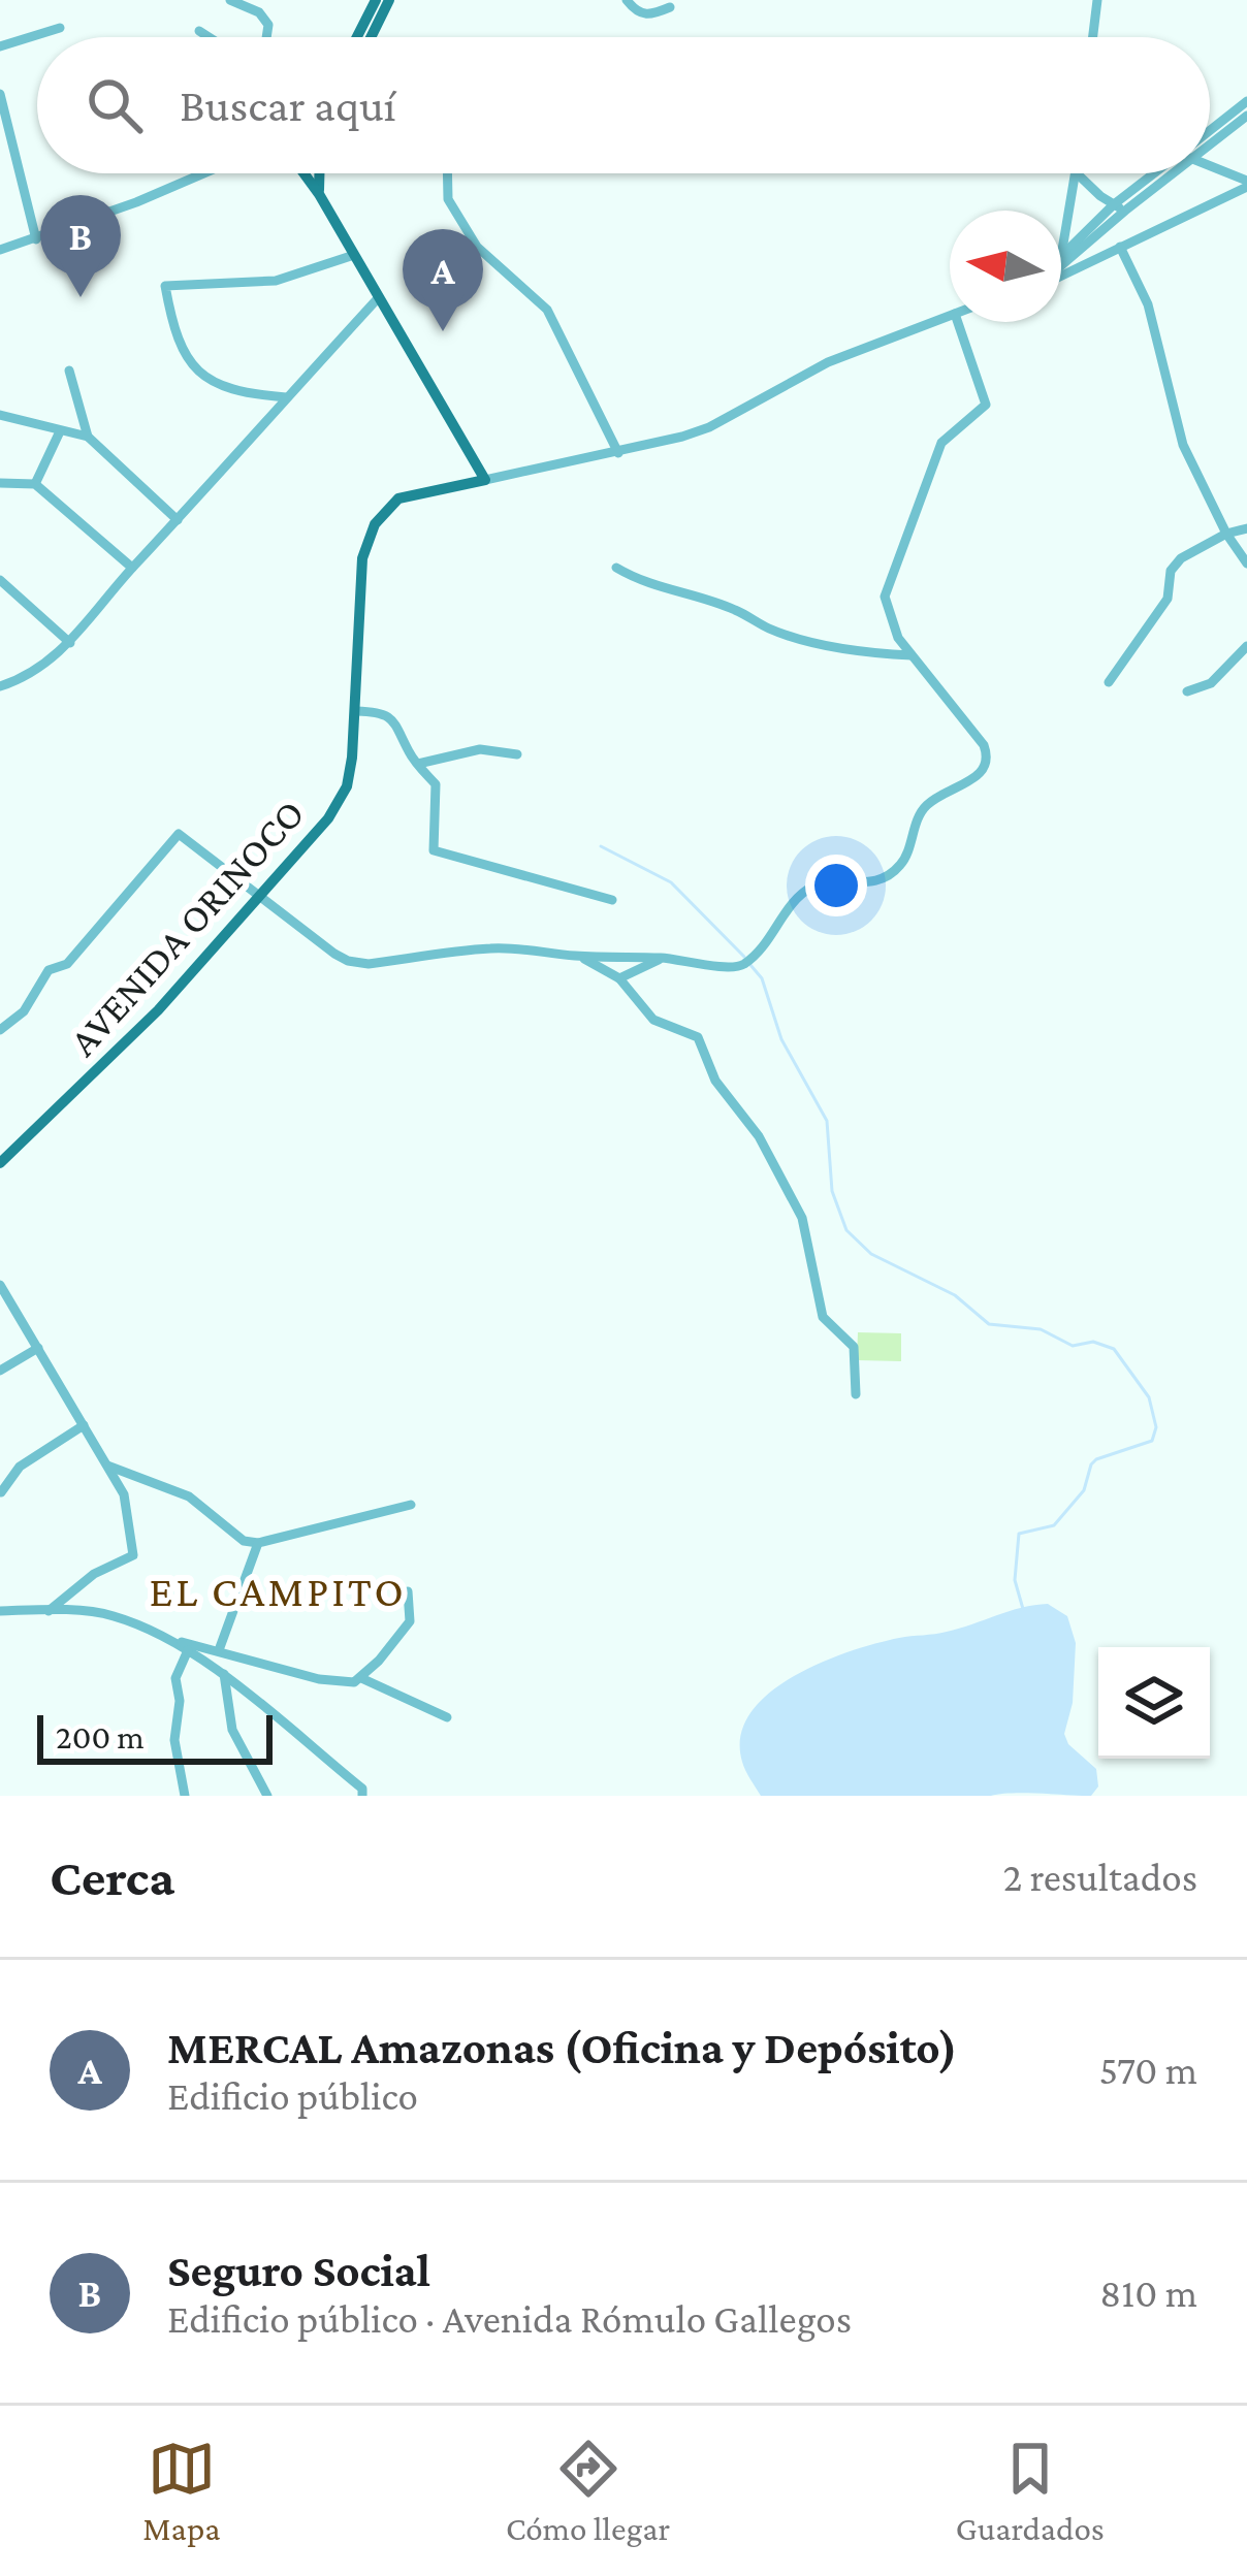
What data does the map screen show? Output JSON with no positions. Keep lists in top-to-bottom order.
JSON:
{
  "streets": {
    "main road": ["AVENIDA ORINOCO"]
  },
  "districts": ["EL CAMPITO"],
  "scale_bar": "200 m",
  "north": "left",
  "page": {
    "search": "Buscar aquí",
    "pins": ["B", "A"],
    "scale": "200 m",
    "heading": ["Cerca", "2 resultados"],
    "list": [
      {
        "mark": "A",
        "name": "MERCAL Amazonas (Oficina y Depósito)",
        "note": "Edificio público",
        "value": "570 m"
      },
      {
        "mark": "B",
        "name": "Seguro Social",
        "note": "Edificio público · Avenida Rómulo Gallegos",
        "value": "810 m"
      }
    ],
    "nav": ["Mapa", "Cómo llegar", "Guardados"]
  }
}
